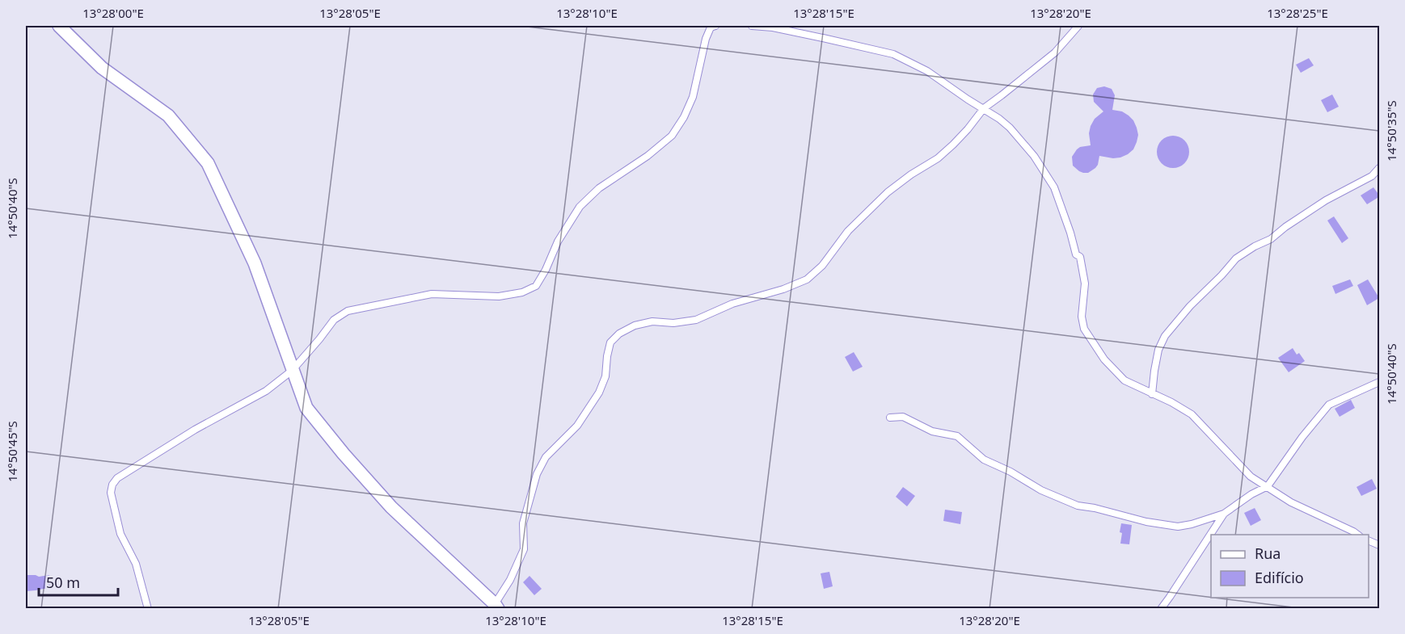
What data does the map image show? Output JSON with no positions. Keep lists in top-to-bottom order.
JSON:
{
  "legend": ["Rua", "Edifício"],
  "scale_bar": "50 m",
  "coordinates": [
    "13°28'00\"E",
    "13°28'05\"E",
    "13°28'10\"E",
    "13°28'15\"E",
    "13°28'20\"E",
    "13°28'25\"E",
    "14°50'35\"S",
    "14°50'40\"S",
    "14°50'45\"S"
  ]
}
